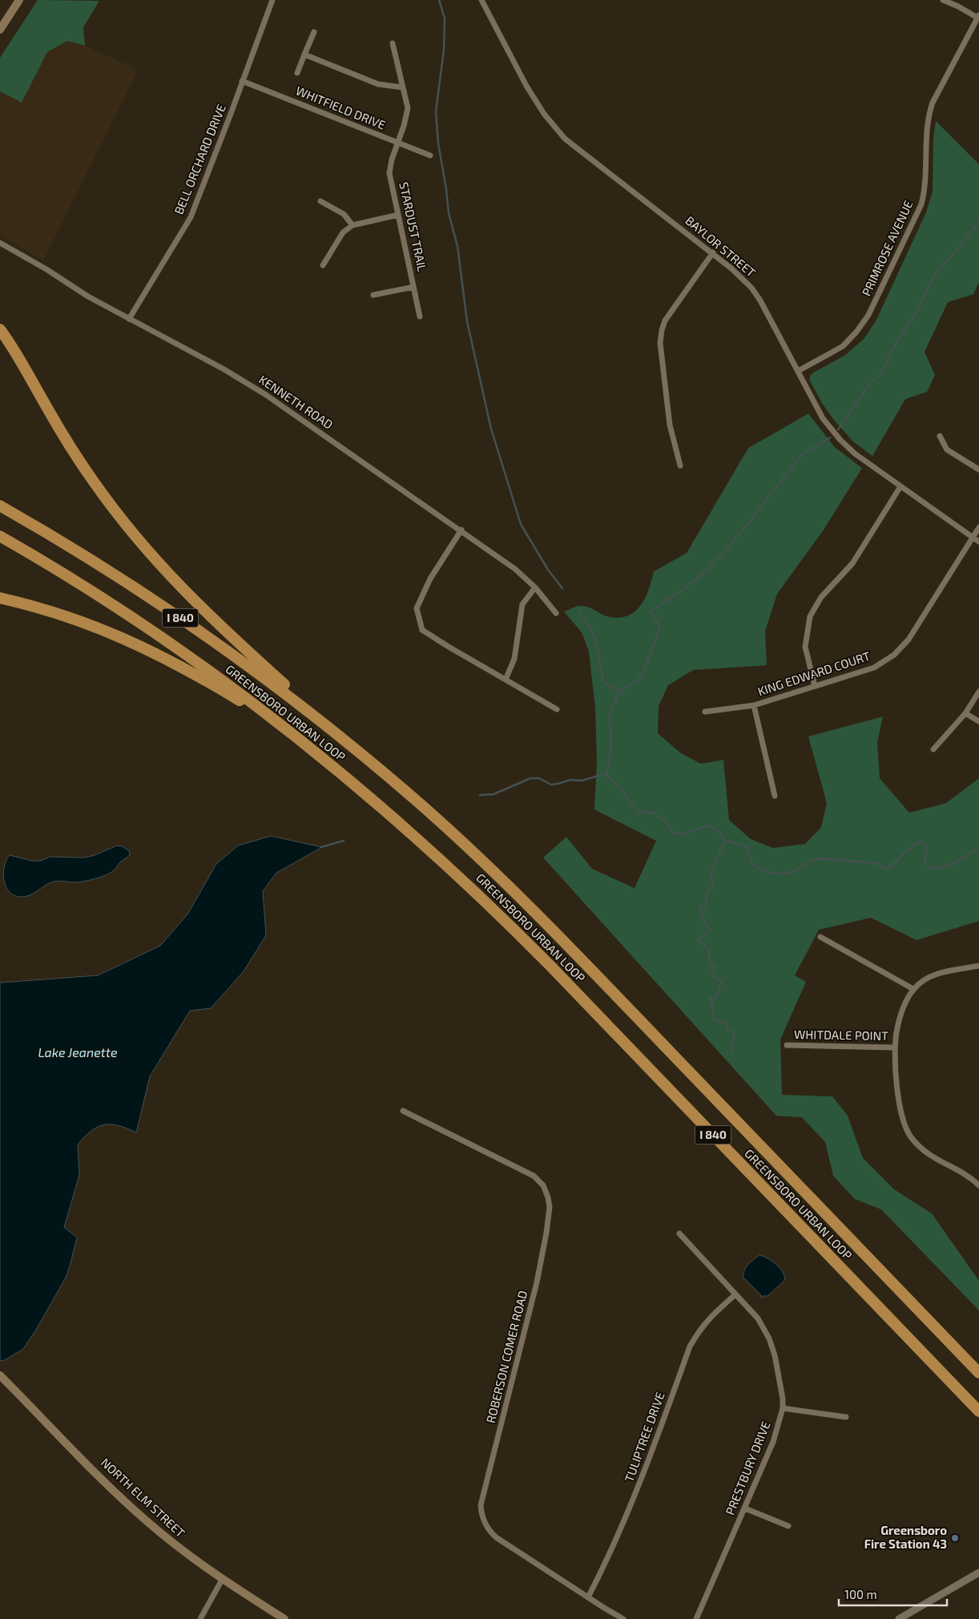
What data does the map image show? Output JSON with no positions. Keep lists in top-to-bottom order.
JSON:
{
  "streets": {
    "highway": ["I 840", "GREENSBORO URBAN LOOP"],
    "main road": ["NORTH ELM STREET"],
    "street": [
      "WHITFIELD DRIVE",
      "BELL ORCHARD DRIVE",
      "STARDUST TRAIL",
      "BAYLOR STREET",
      "PRIMROSE AVENUE",
      "KENNETH ROAD",
      "KING EDWARD COURT",
      "WHITDALE POINT",
      "ROBERSON COMER ROAD",
      "TULIPTREE DRIVE",
      "PRESTBURY DRIVE"
    ]
  },
  "crossings": [
    ["WHITFIELD DRIVE", "BELL ORCHARD DRIVE"],
    ["WHITFIELD DRIVE", "STARDUST TRAIL"],
    ["BELL ORCHARD DRIVE", "KENNETH ROAD"],
    ["BAYLOR STREET", "PRIMROSE AVENUE"],
    ["BAYLOR STREET", "KING EDWARD COURT"],
    ["ROBERSON COMER ROAD", "TULIPTREE DRIVE"],
    ["TULIPTREE DRIVE", "PRESTBURY DRIVE"]
  ],
  "water": ["Lake Jeanette"],
  "places": ["Greensboro Fire Station 43"],
  "scale_bar": "100 m"
}
